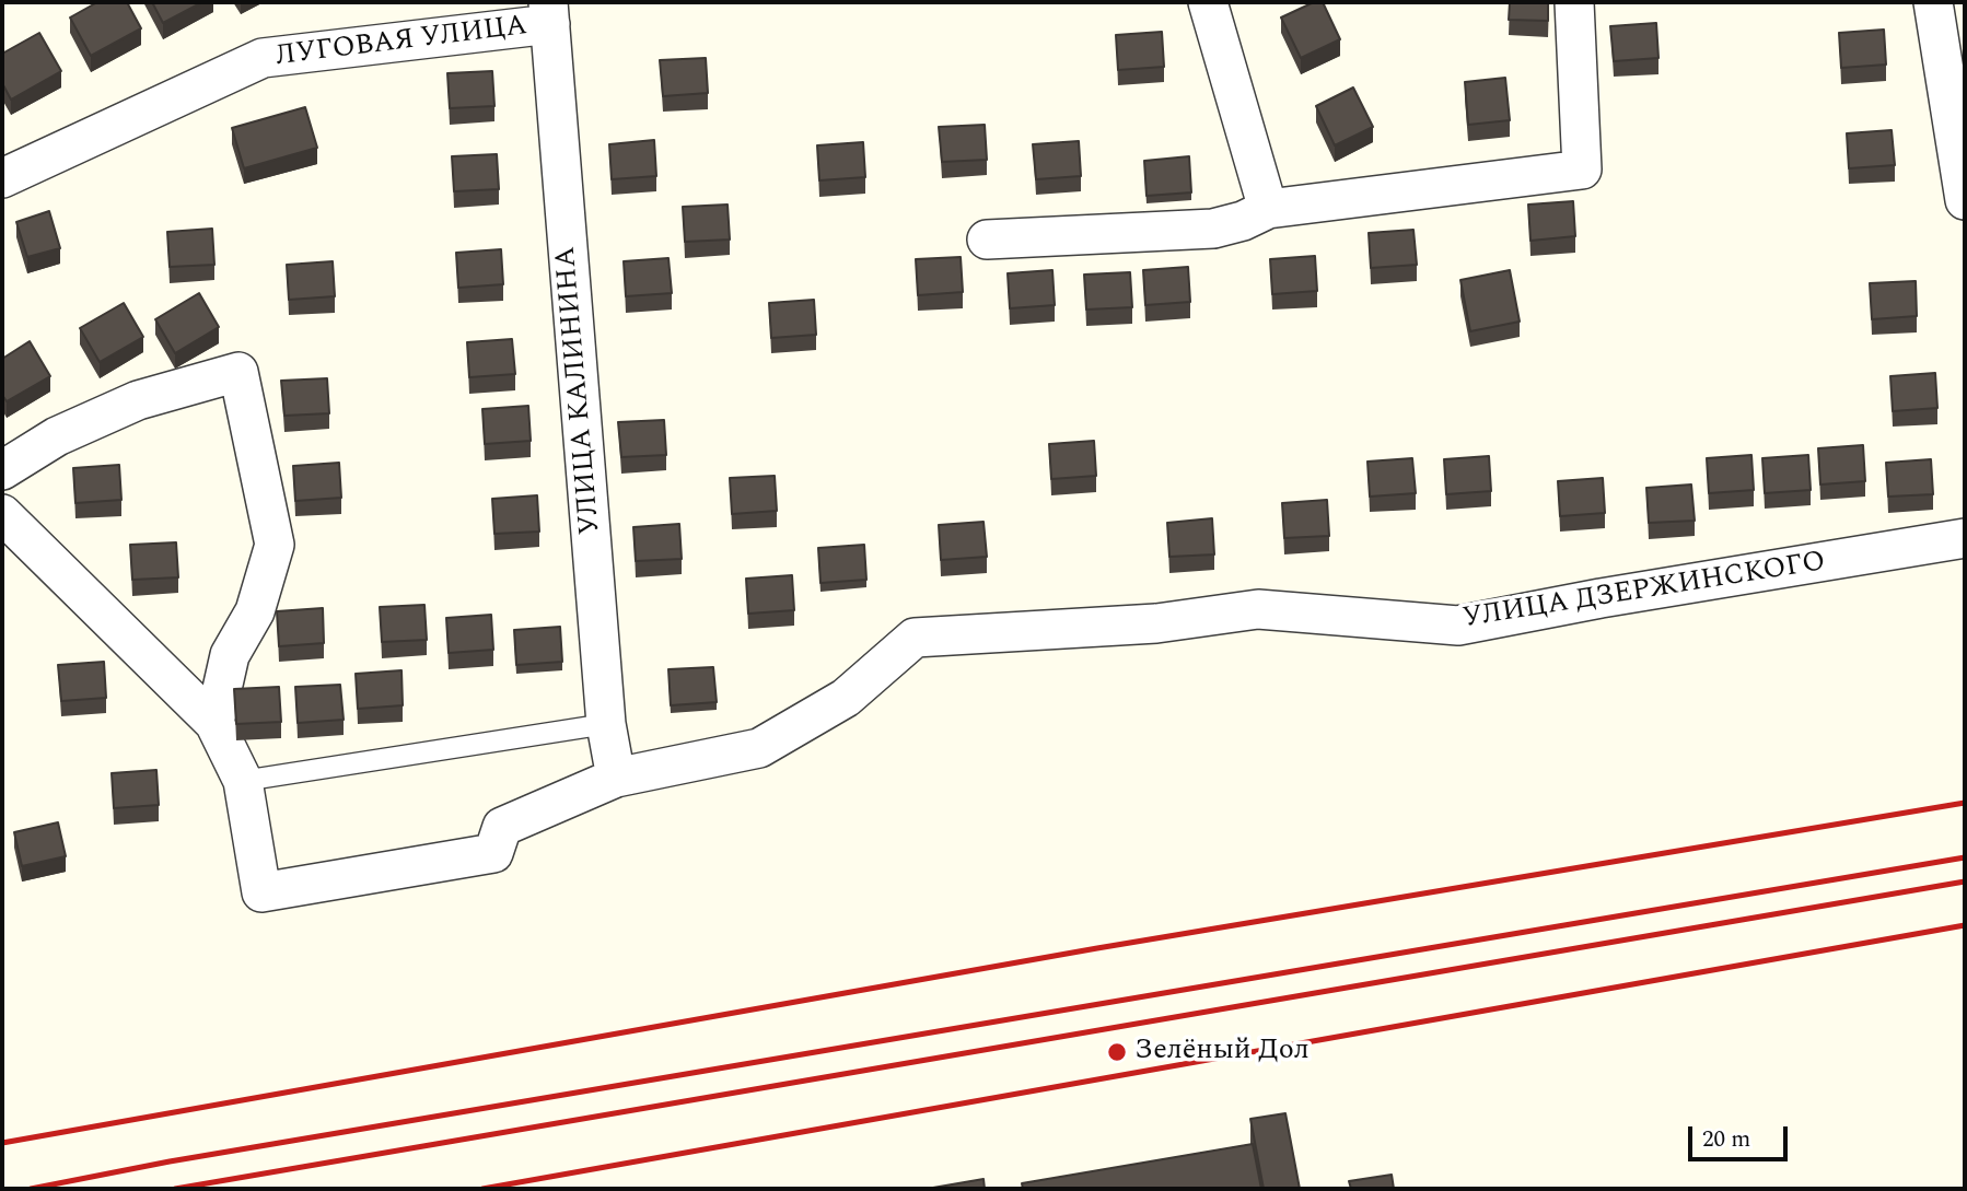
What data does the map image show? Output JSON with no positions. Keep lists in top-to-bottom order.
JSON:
{
  "streets": {
    "street": ["ЛУГОВАЯ УЛИЦА", "УЛИЦА КАЛИНИНА", "УЛИЦА ДЗЕРЖИНСКОГО"]
  },
  "crossings": [
    ["ЛУГОВАЯ УЛИЦА", "УЛИЦА КАЛИНИНА"],
    ["УЛИЦА КАЛИНИНА", "УЛИЦА ДЗЕРЖИНСКОГО"]
  ],
  "places": ["Зелёный Дол"],
  "scale_bar": "20 m"
}
